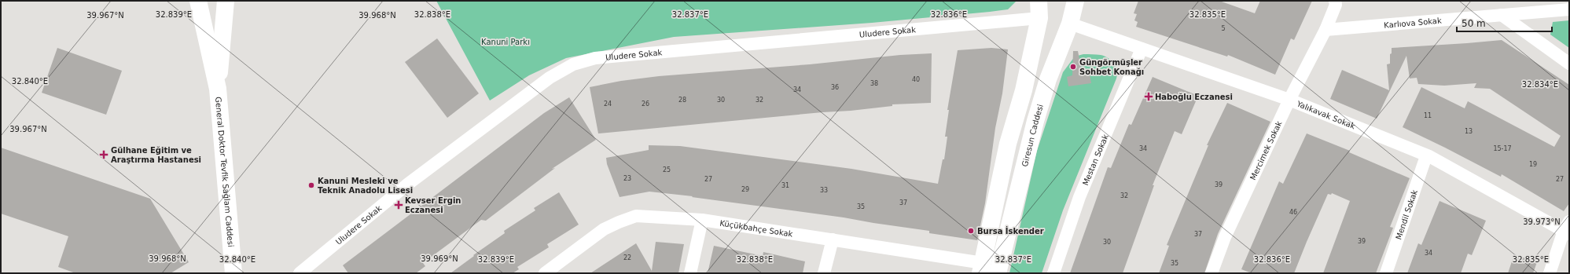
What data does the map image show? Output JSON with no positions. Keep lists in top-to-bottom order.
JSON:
{
  "streets": {
    "main road": ["Giresun Caddesi", "General Doktor Tevfik Sağlam Caddesi"],
    "street": [
      "Karlıova Sokak",
      "Uludere Sokak",
      "Yalıkavak Sokak",
      "Mercimek Sokak",
      "Mestan Sokak",
      "Mendil Sokak",
      "Küçükbahçe Sokak"
    ]
  },
  "crossings": [
    ["Karlıova Sokak", "Mercimek Sokak"],
    ["Yalıkavak Sokak", "Giresun Caddesi"],
    ["Yalıkavak Sokak", "Mercimek Sokak"],
    ["Yalıkavak Sokak", "Mestan Sokak"],
    ["Yalıkavak Sokak", "Mendil Sokak"]
  ],
  "parks": ["Kanuni Parkı"],
  "places": {
    "other": ["Güngörmüşler Sohbet Konağı", "Kanuni Mesleki ve Teknik Anadolu Lisesi", "Bursa İskender"],
    "health": ["Haboğlu Eczanesi", "Gülhane Eğitim ve Araştırma Hastanesi", "Kevser Ergin Eczanesi"]
  },
  "house_numbers": [
    "5",
    "40",
    "38",
    "36",
    "34",
    "28",
    "30",
    "32",
    "24",
    "26",
    "11",
    "13",
    "34",
    "15-17",
    "19",
    "25",
    "23",
    "27",
    "27",
    "39",
    "31",
    "29",
    "33",
    "32",
    "37",
    "35",
    "46",
    "37",
    "39",
    "30",
    "34",
    "22",
    "35"
  ],
  "scale_bar": "50 m",
  "coordinates": [
    "32.838°E",
    "32.839°E",
    "32.837°E",
    "32.836°E",
    "32.835°E",
    "39.967°N",
    "39.968°N",
    "32.840°E",
    "32.834°E",
    "39.973°N",
    "39.969°N"
  ]
}
